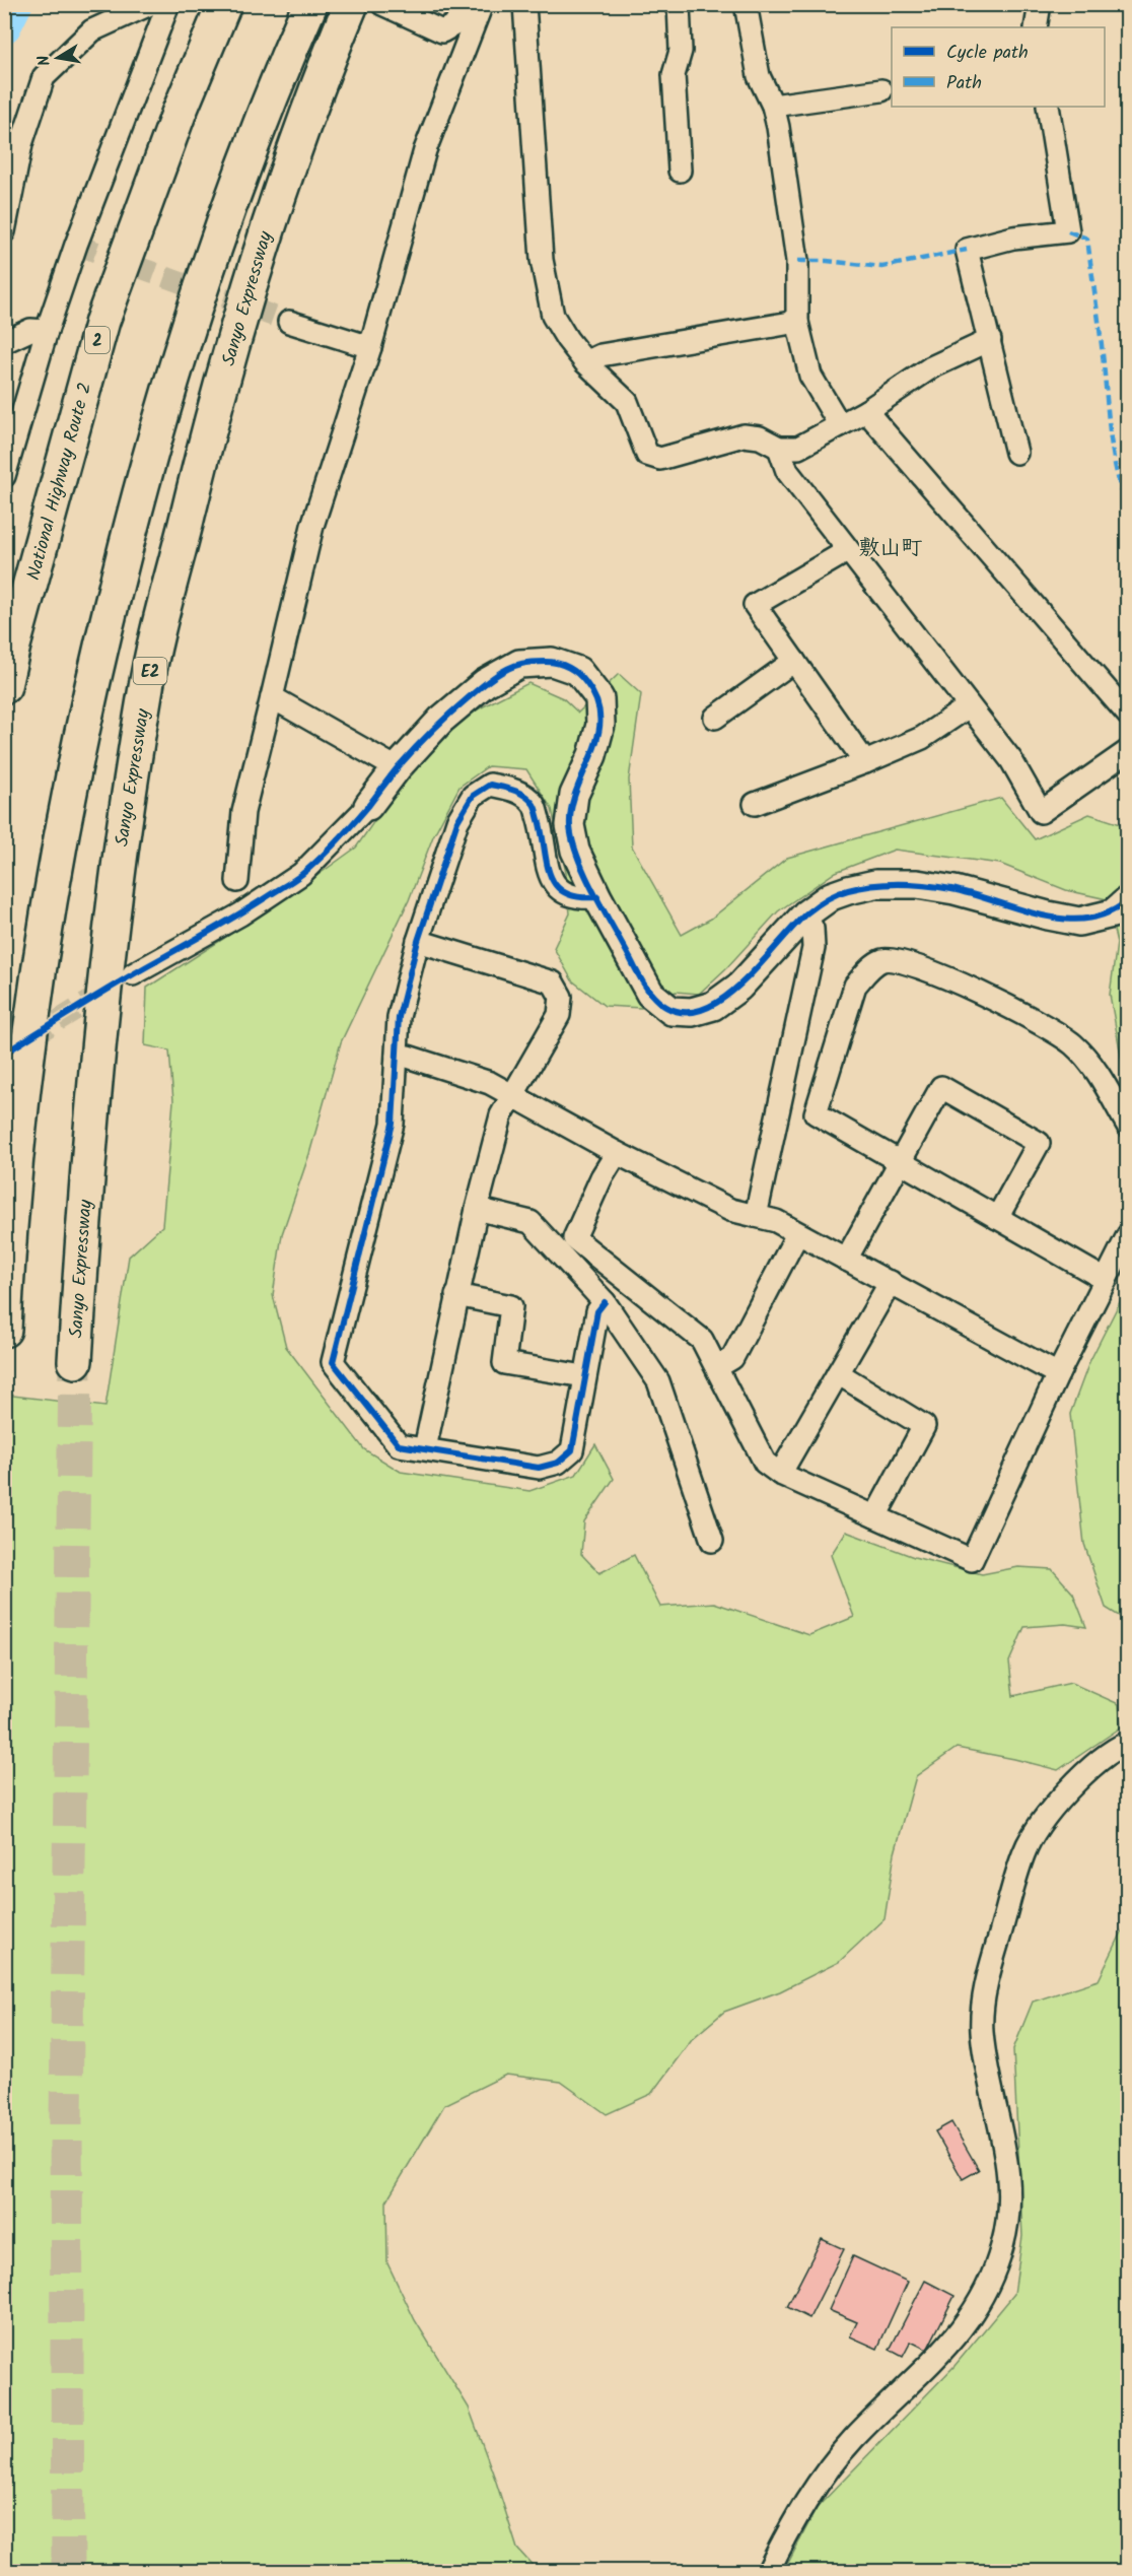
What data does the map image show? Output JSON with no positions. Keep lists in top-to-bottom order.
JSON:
{
  "streets": {
    "highway": [
      "Sanyo Expressway",
      "2",
      "National Highway Route 2",
      "E2"
    ]
  },
  "districts": ["敷山町"],
  "legend": ["Cycle path", "Path"],
  "north": "left"
}
